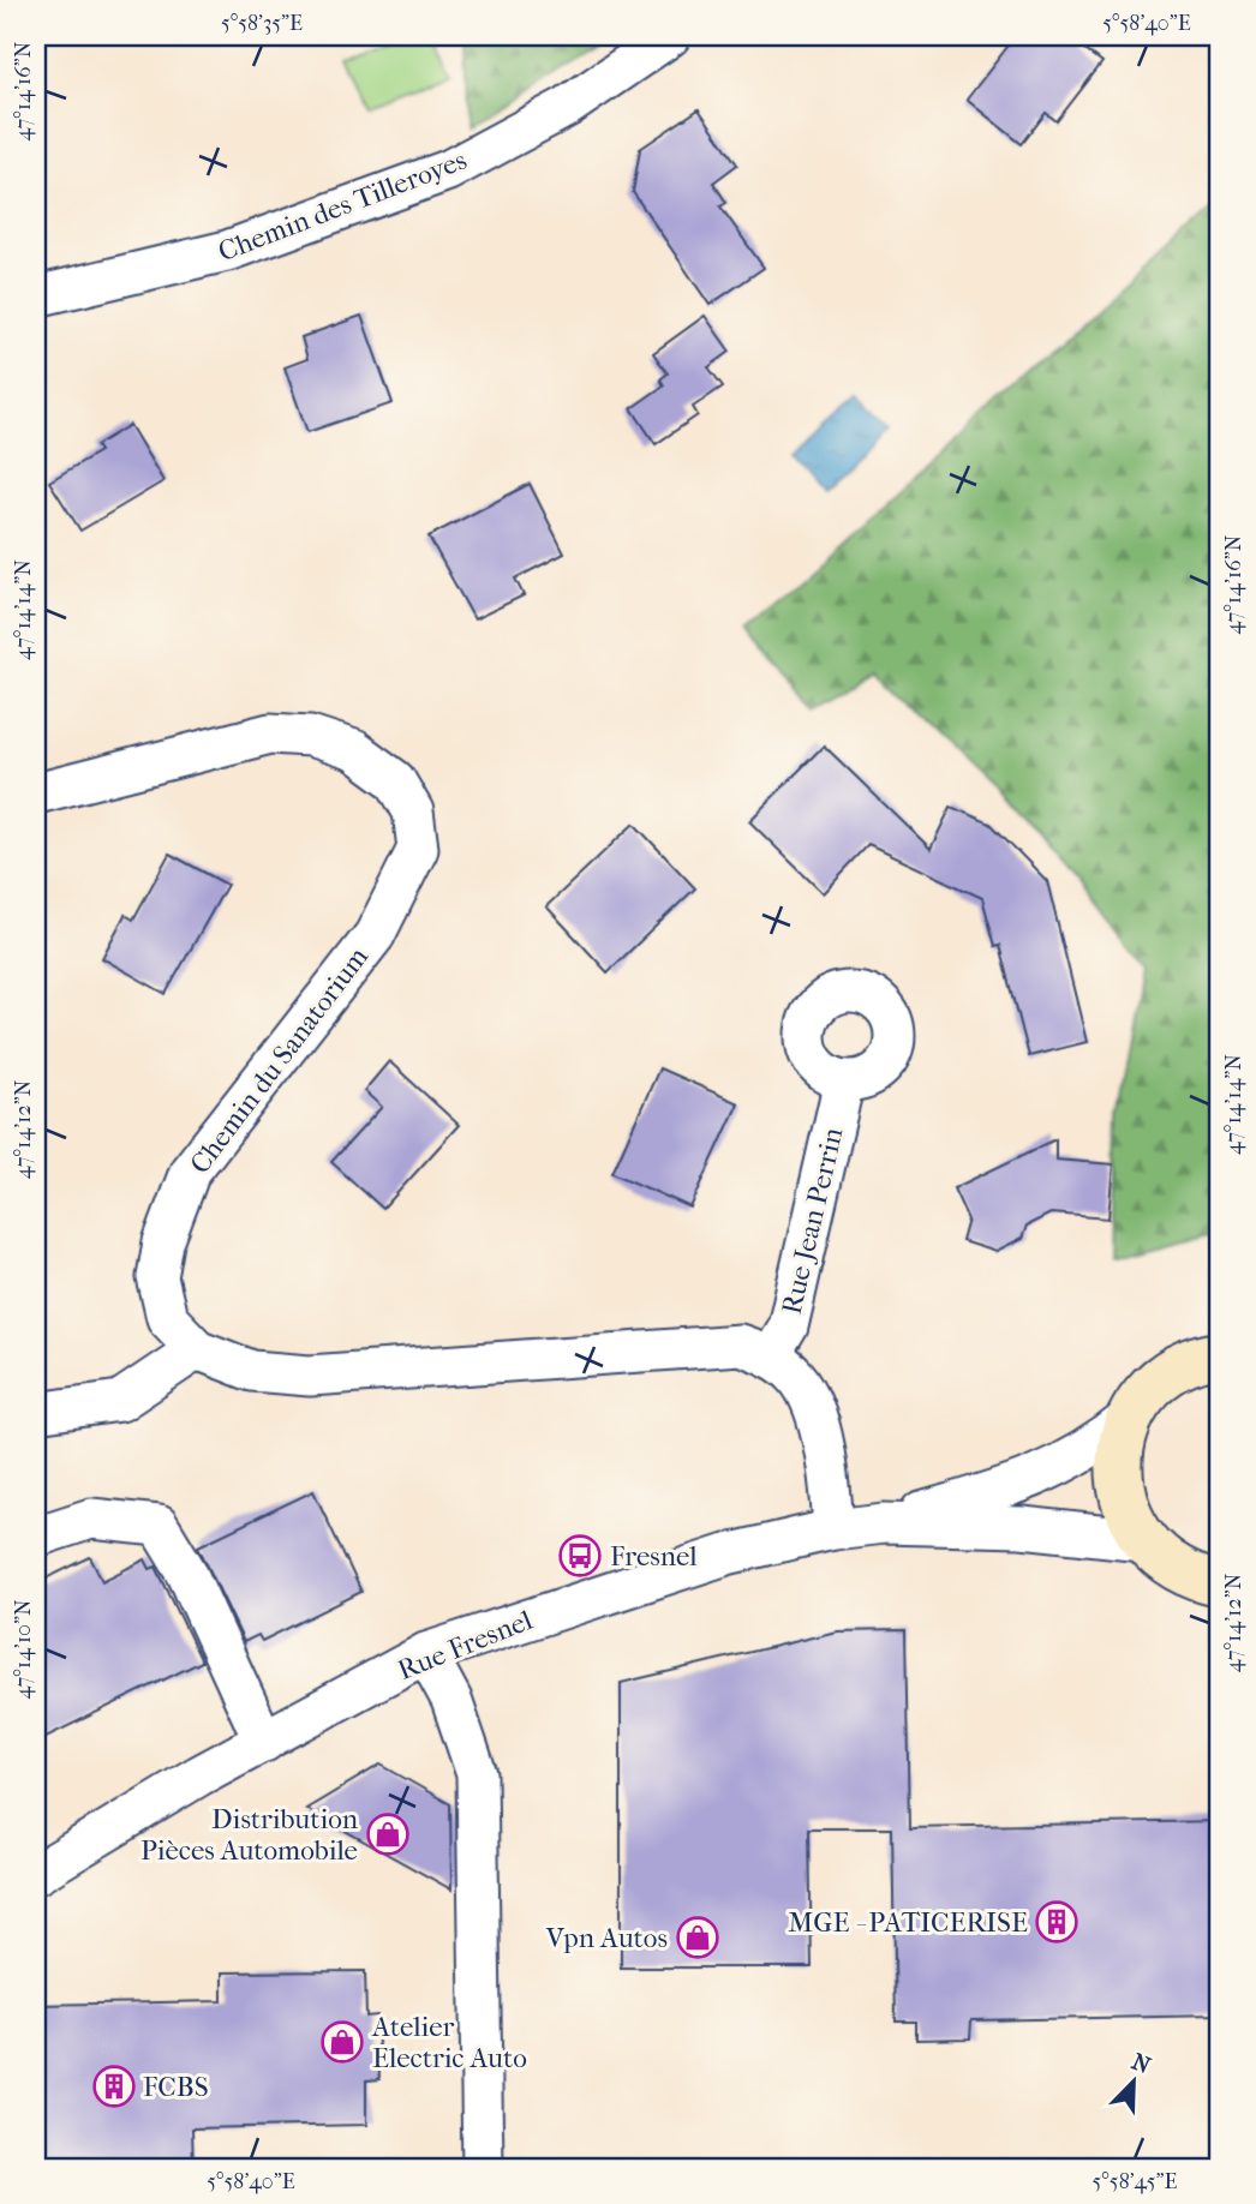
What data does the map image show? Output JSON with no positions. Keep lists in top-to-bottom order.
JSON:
{
  "streets": {
    "street": [
      "Chemin des Tilleroyes",
      "Chemin du Sanatorium",
      "Rue Jean Perrin",
      "Rue Fresnel"
    ]
  },
  "crossings": [
    ["Chemin du Sanatorium", "Rue Jean Perrin"],
    ["Chemin du Sanatorium", "Rue Fresnel"]
  ],
  "places": {
    "bus stop": ["Fresnel"],
    "shop": ["Distribution Pièces Automobile", "Vpn Autos", "Atelier Electric Auto"],
    "building": ["MGE - PATICERISE", "FCBS"]
  },
  "north": "top right",
  "coordinates": [
    "5°58'35\"E",
    "5°58'40\"E",
    "47°14'16\"N",
    "47°14'14\"N",
    "47°14'12\"N",
    "47°14'10\"N",
    "5°58'45\"E"
  ]
}
